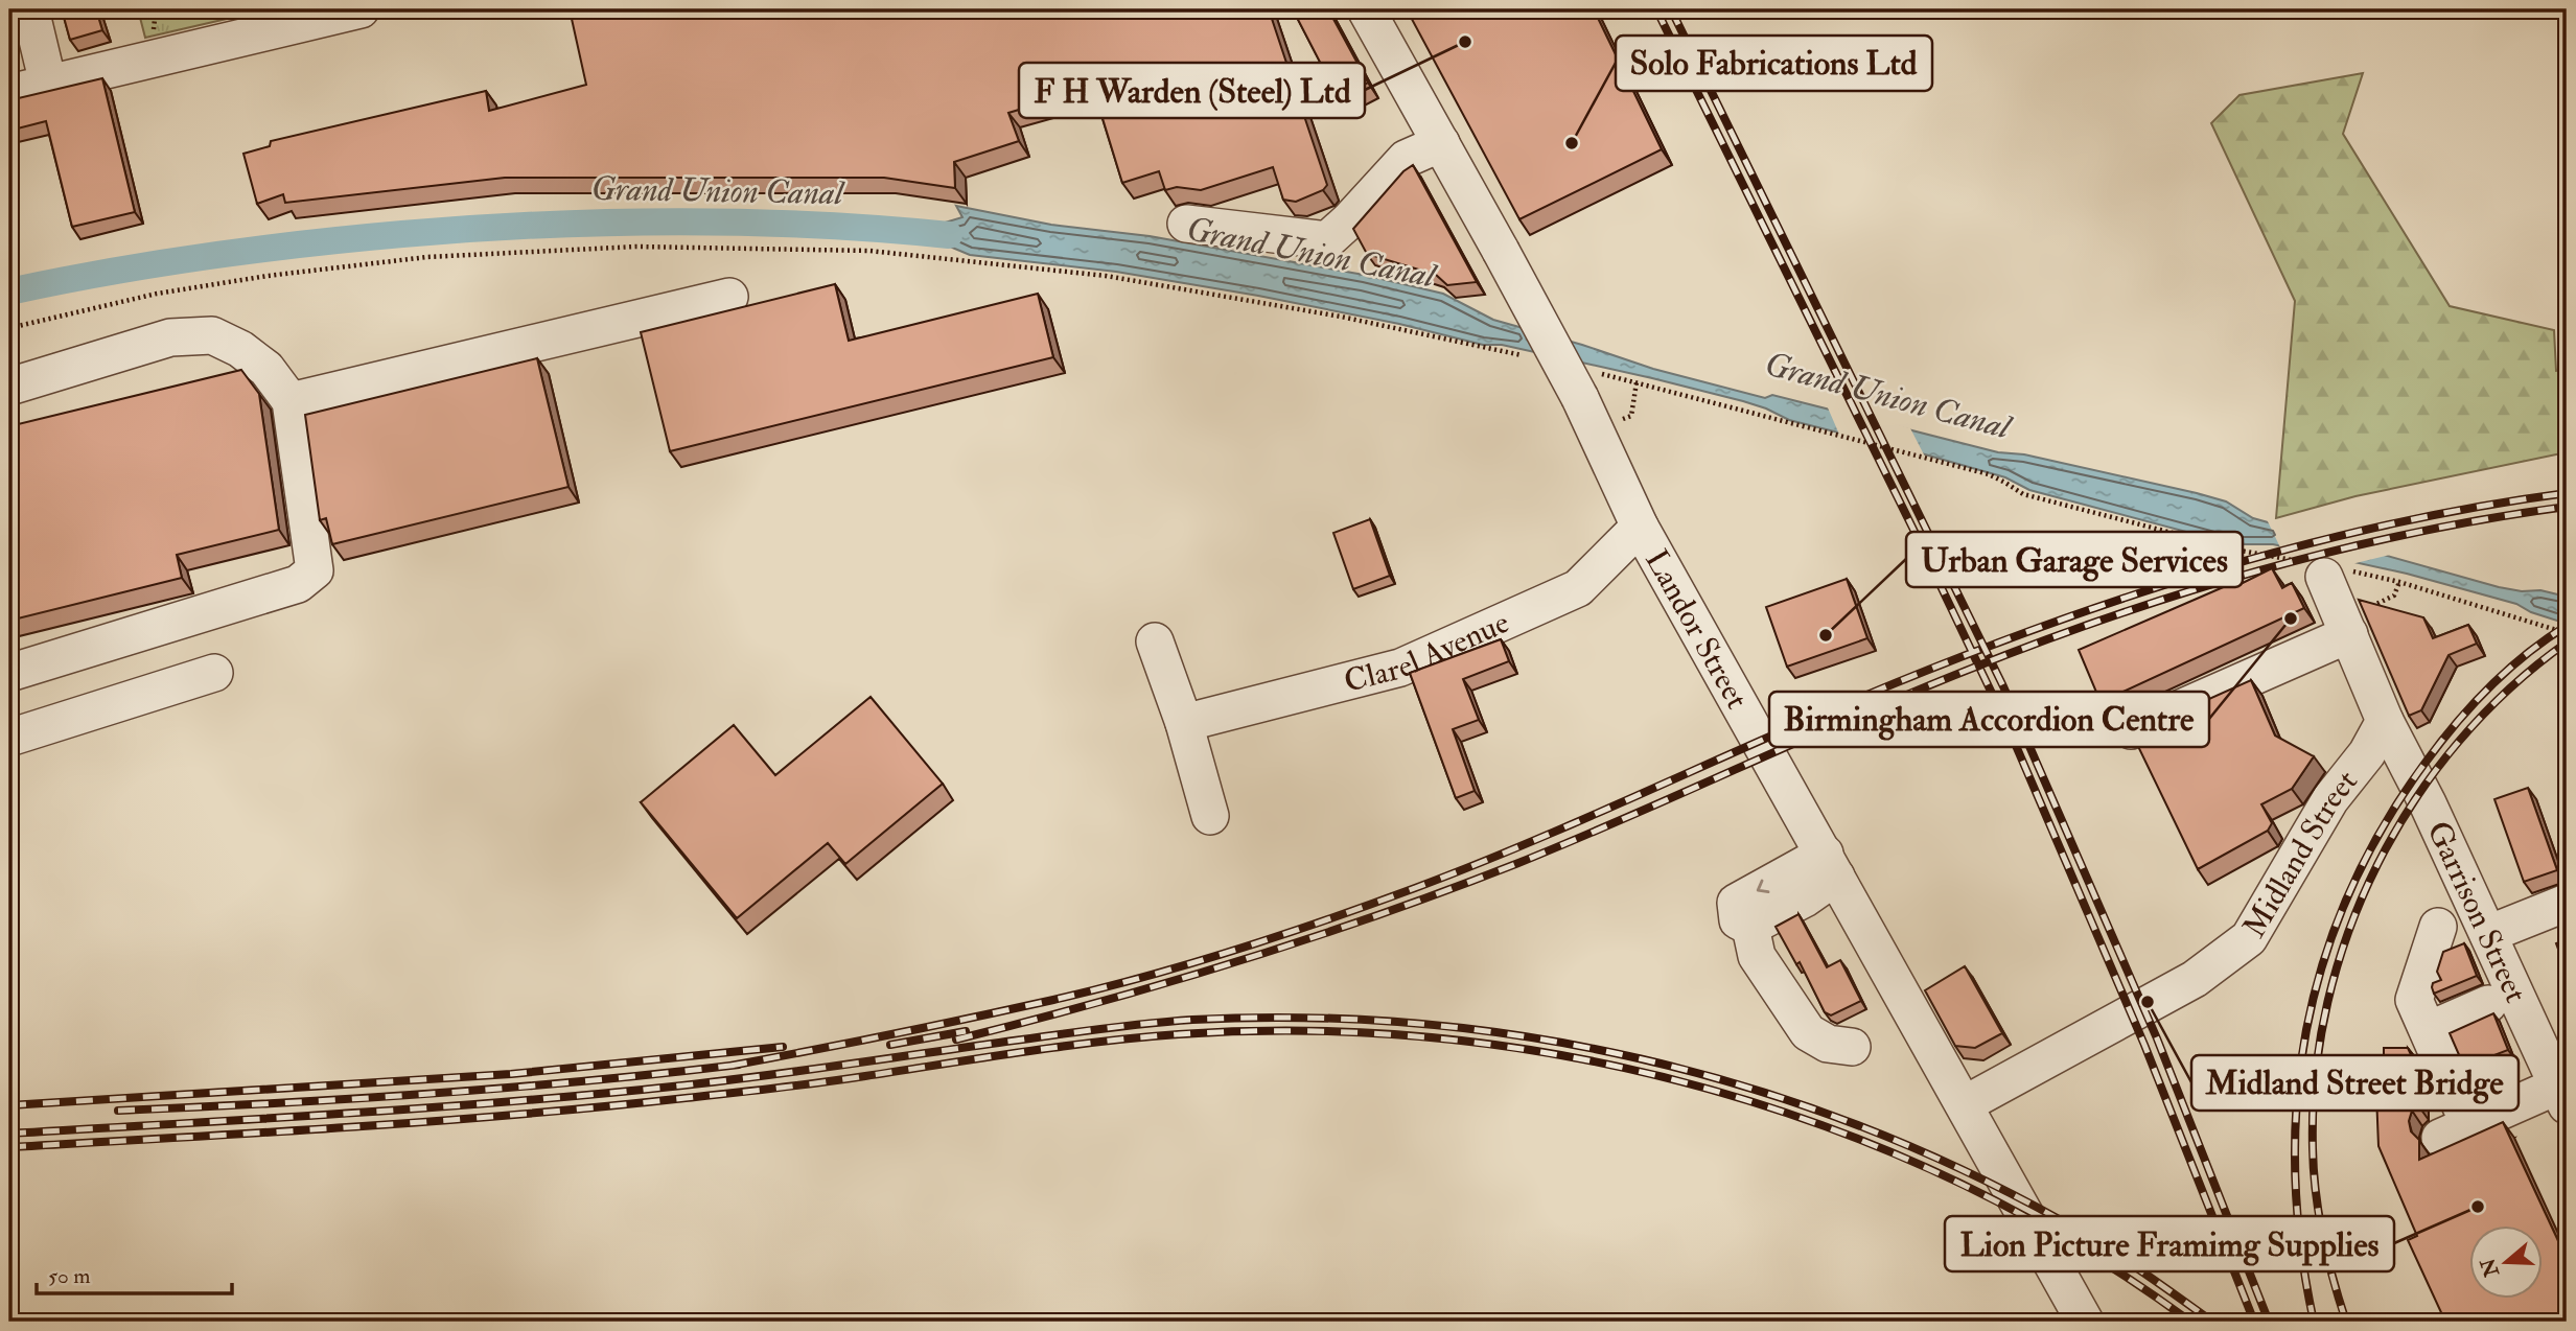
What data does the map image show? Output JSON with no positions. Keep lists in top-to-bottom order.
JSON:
{
  "streets": {
    "street": [
      "Landor Street",
      "Clarel Avenue",
      "Midland Street",
      "Garrison Street"
    ]
  },
  "crossings": [
    ["Landor Street", "Clarel Avenue"],
    ["Landor Street", "Midland Street"],
    ["Midland Street", "Garrison Street"]
  ],
  "water": ["Grand Union Canal"],
  "places": [
    "F H Warden (Steel) Ltd",
    "Solo Fabrications Ltd",
    "Birmingham Accordion Centre",
    "Urban Garage Services",
    "Midland Street Bridge",
    "Lion Picture Framimg Supplies"
  ],
  "scale_bar": "50 m",
  "north": "left"
}
